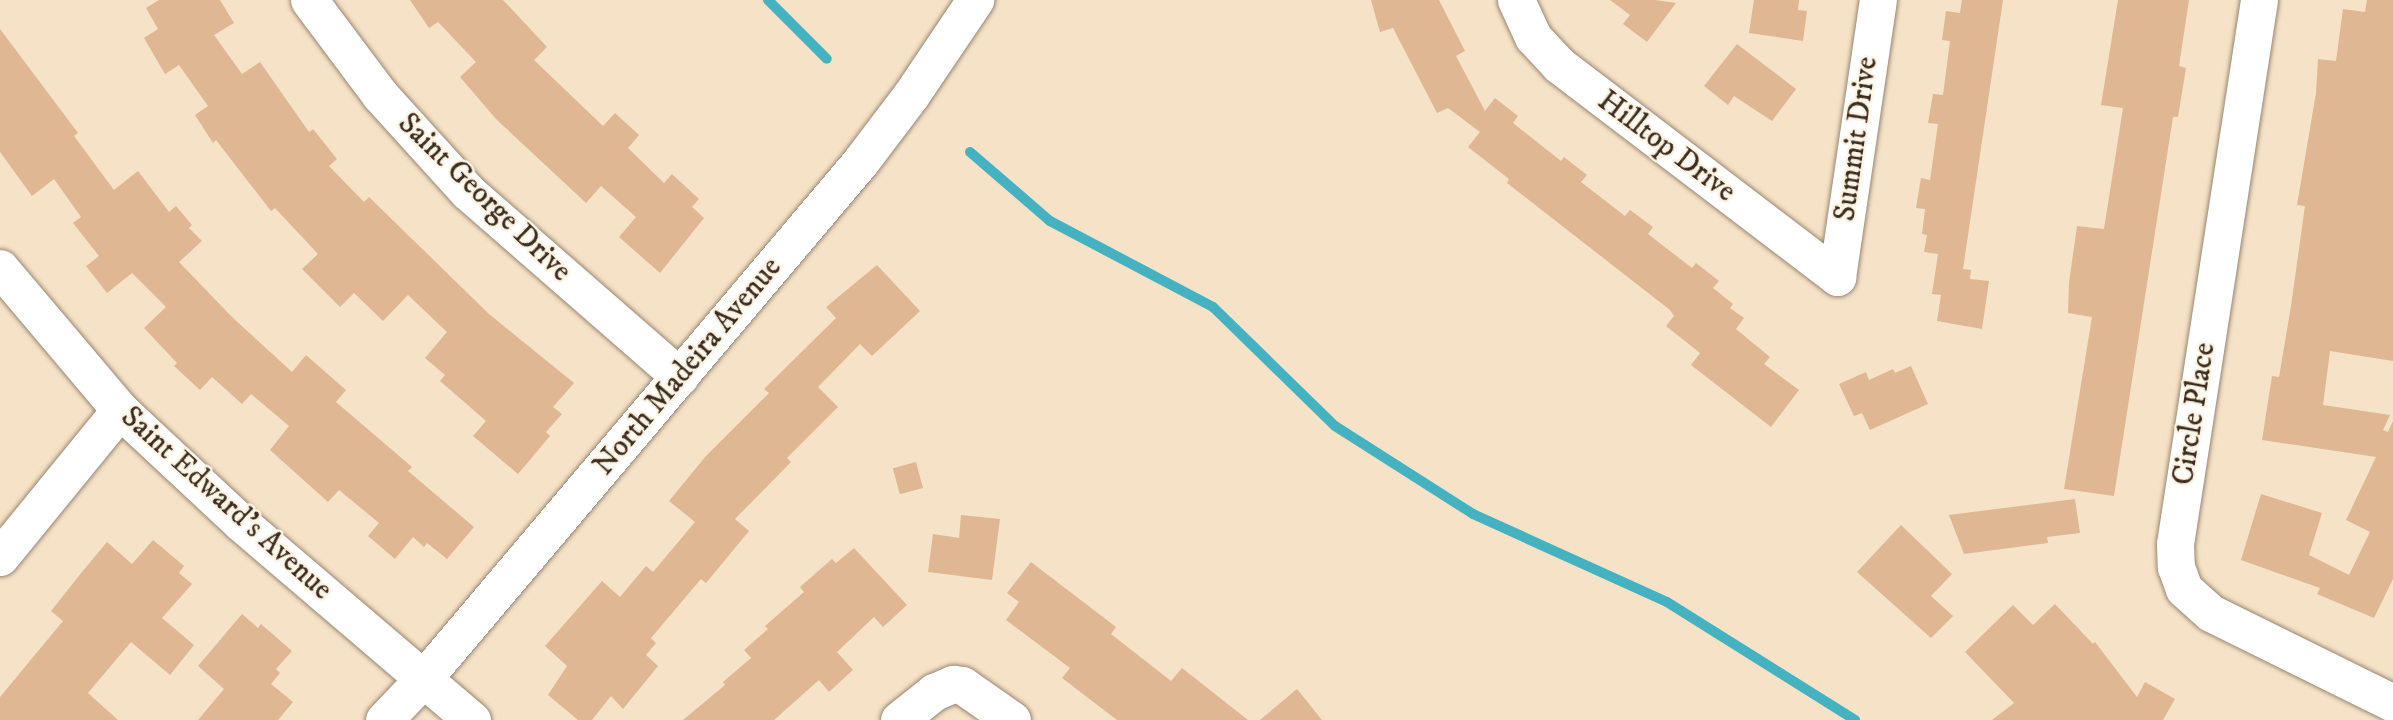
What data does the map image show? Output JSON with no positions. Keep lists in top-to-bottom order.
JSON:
{
  "streets": {
    "street": [
      "Summit Drive",
      "Hilltop Drive",
      "Saint George Drive",
      "North Madeira Avenue",
      "Circle Place",
      "Saint Edward's Avenue"
    ]
  },
  "crossings": [
    ["Summit Drive", "Hilltop Drive"],
    ["Saint George Drive", "North Madeira Avenue"],
    ["North Madeira Avenue", "Saint Edward's Avenue"]
  ]
}
